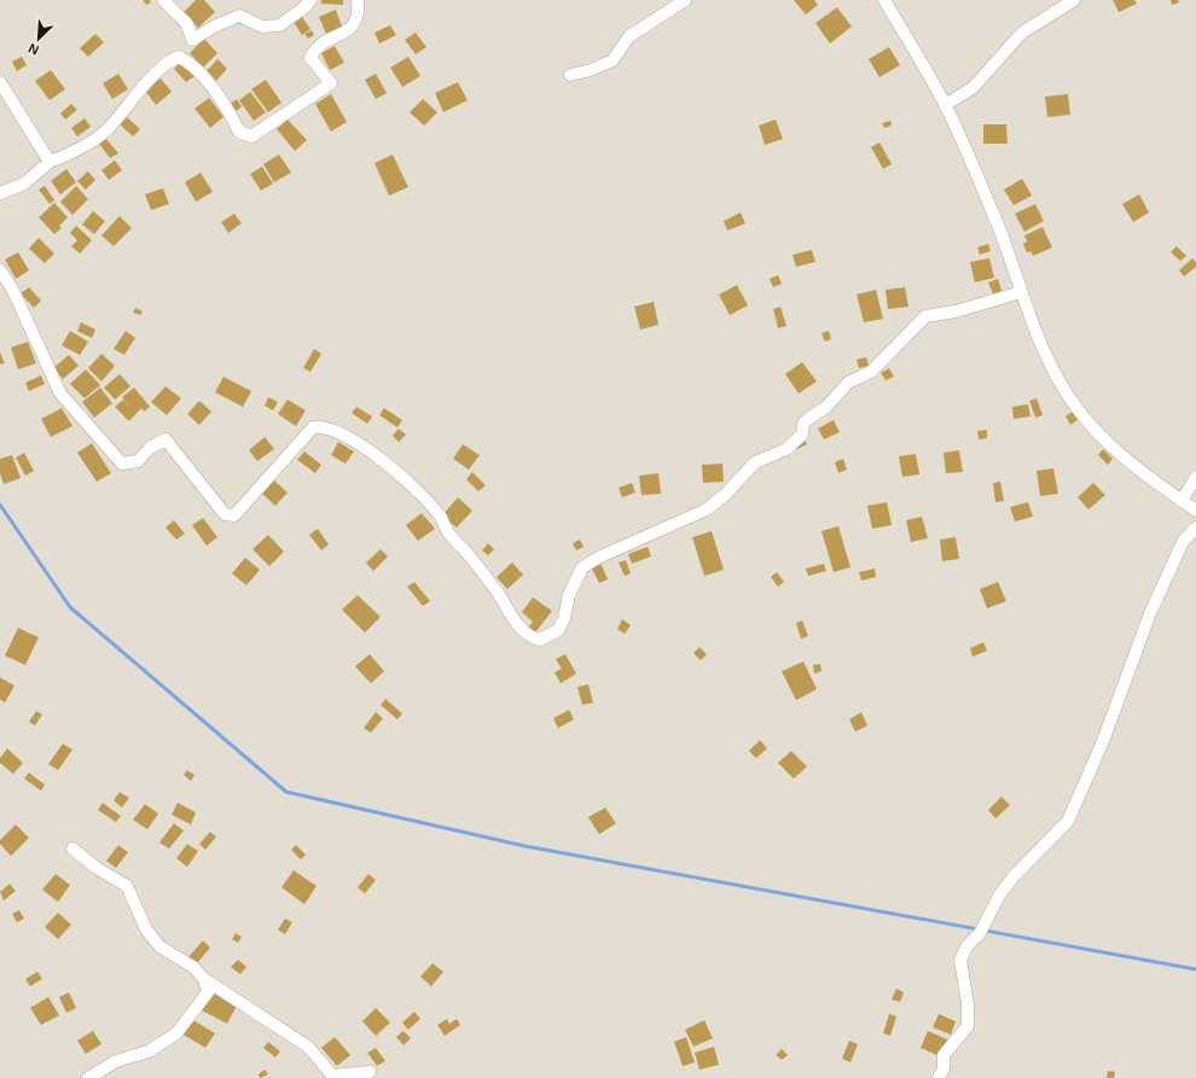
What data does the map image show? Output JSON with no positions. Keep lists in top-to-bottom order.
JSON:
{
  "north": "bottom left"
}
